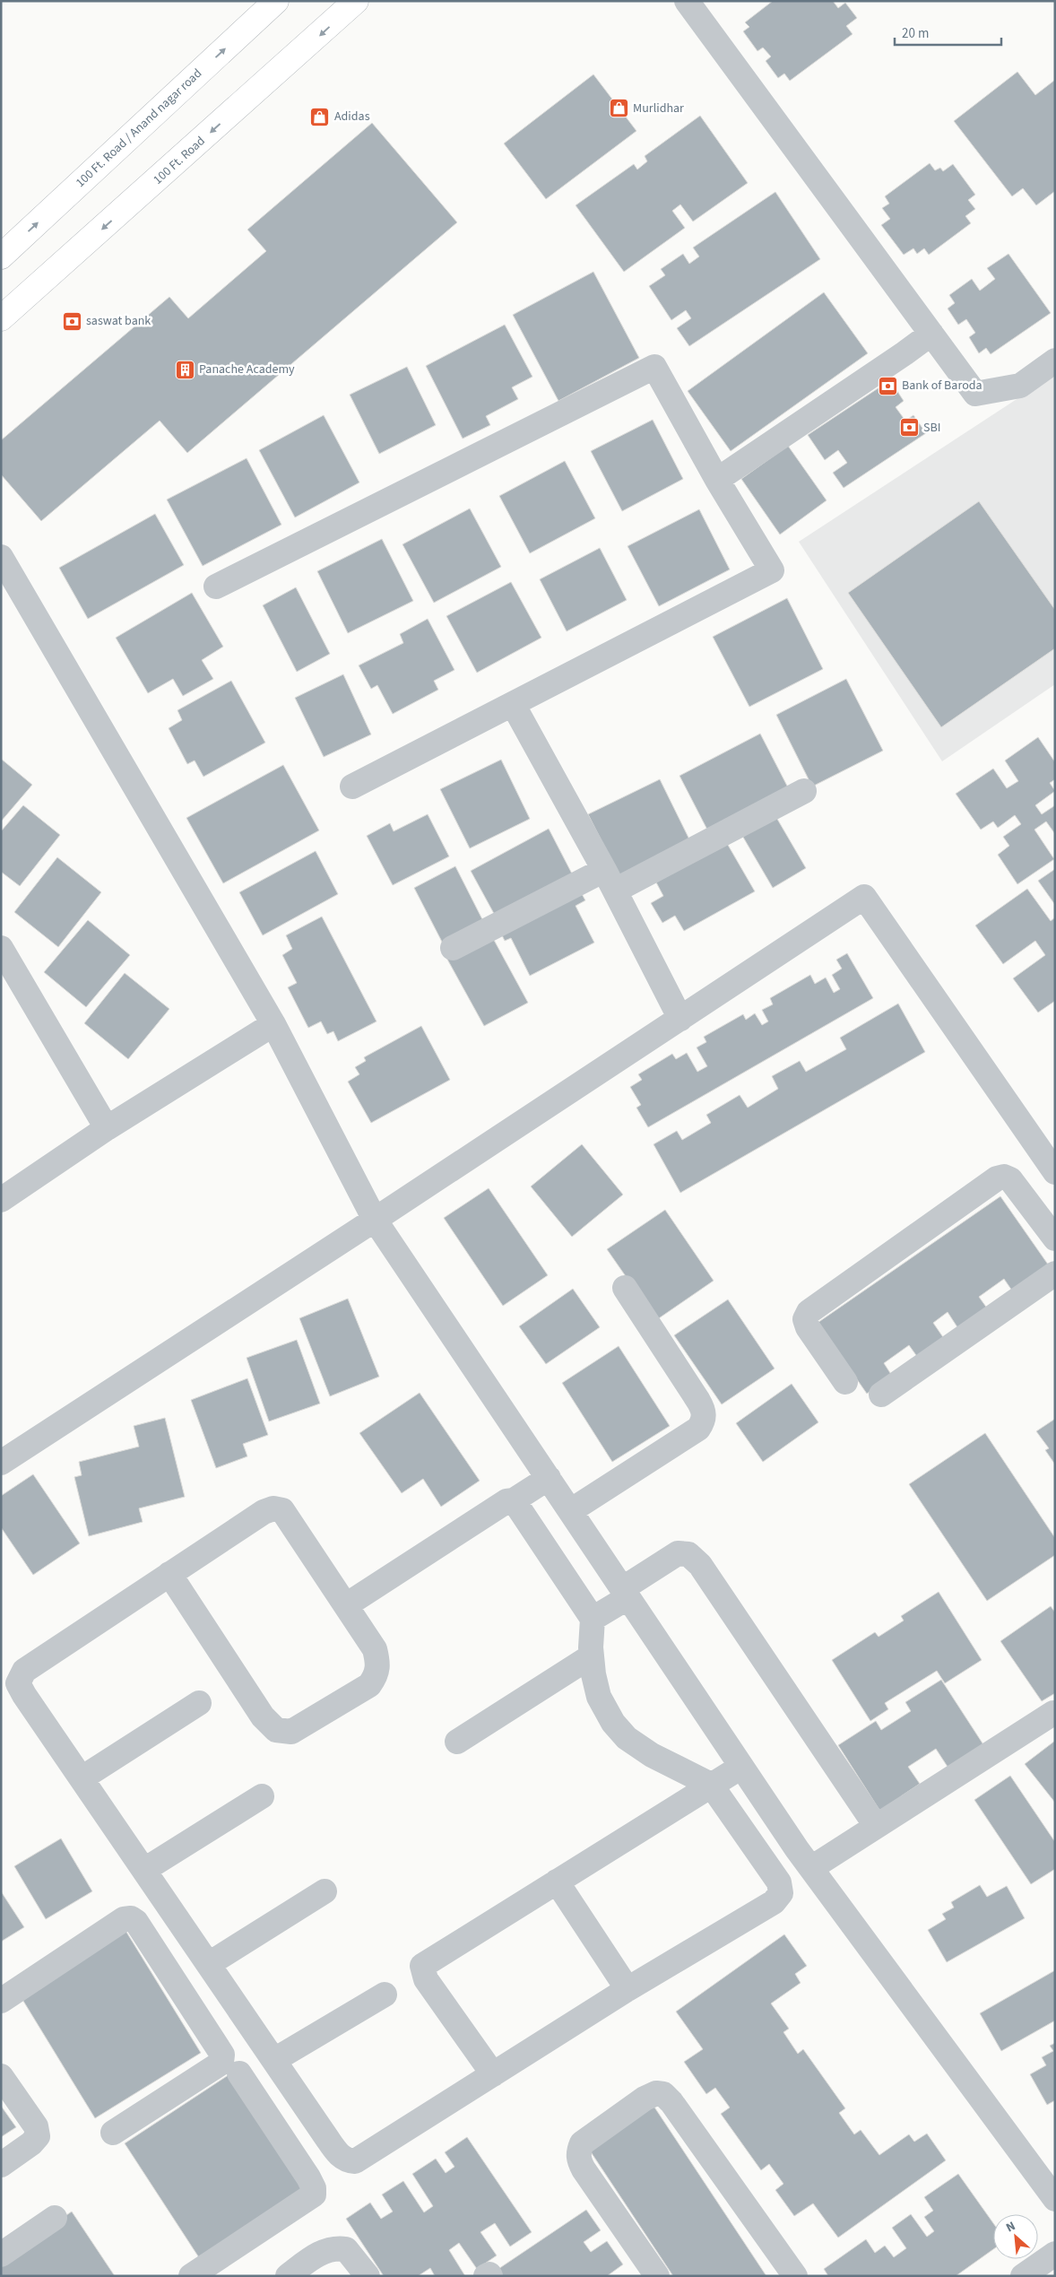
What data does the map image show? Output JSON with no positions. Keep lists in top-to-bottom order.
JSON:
{
  "streets": {
    "main road": ["100 Ft. Road / Anand nagar road", "100 Ft. Road"]
  },
  "one_way": ["100 Ft. Road / Anand nagar road", "100 Ft. Road"],
  "places": {
    "shop": ["Murlidhar", "Adidas"],
    "bank": ["saswat bank", "Bank of Baroda", "SBI"],
    "building": ["Panache Academy"]
  },
  "scale_bar": "20 m",
  "north": "top left"
}
